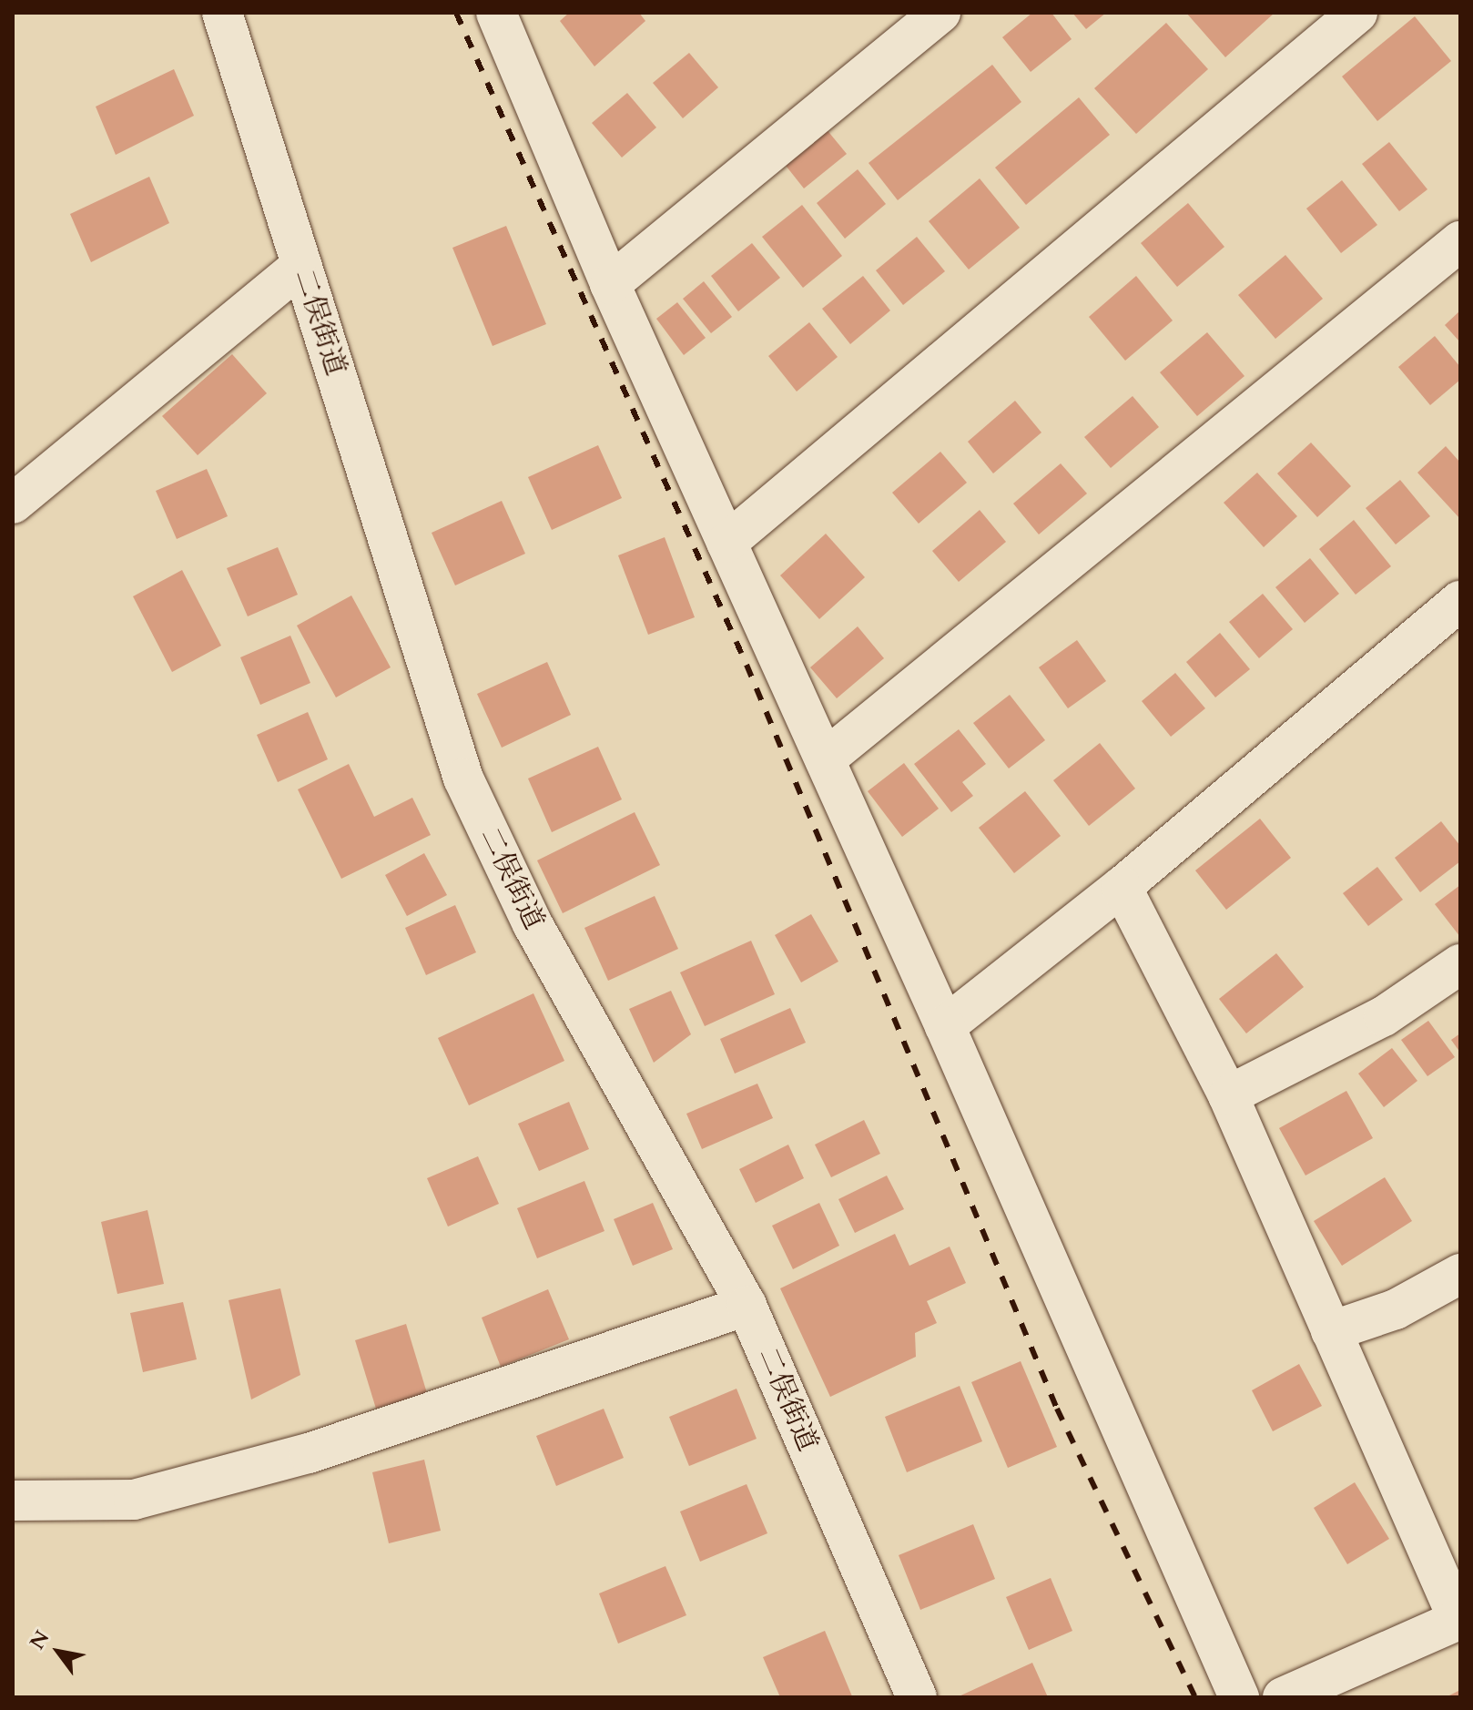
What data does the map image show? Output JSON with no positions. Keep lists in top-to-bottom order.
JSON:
{
  "streets": {
    "street": ["二俣街道"]
  },
  "north": "top left"
}
